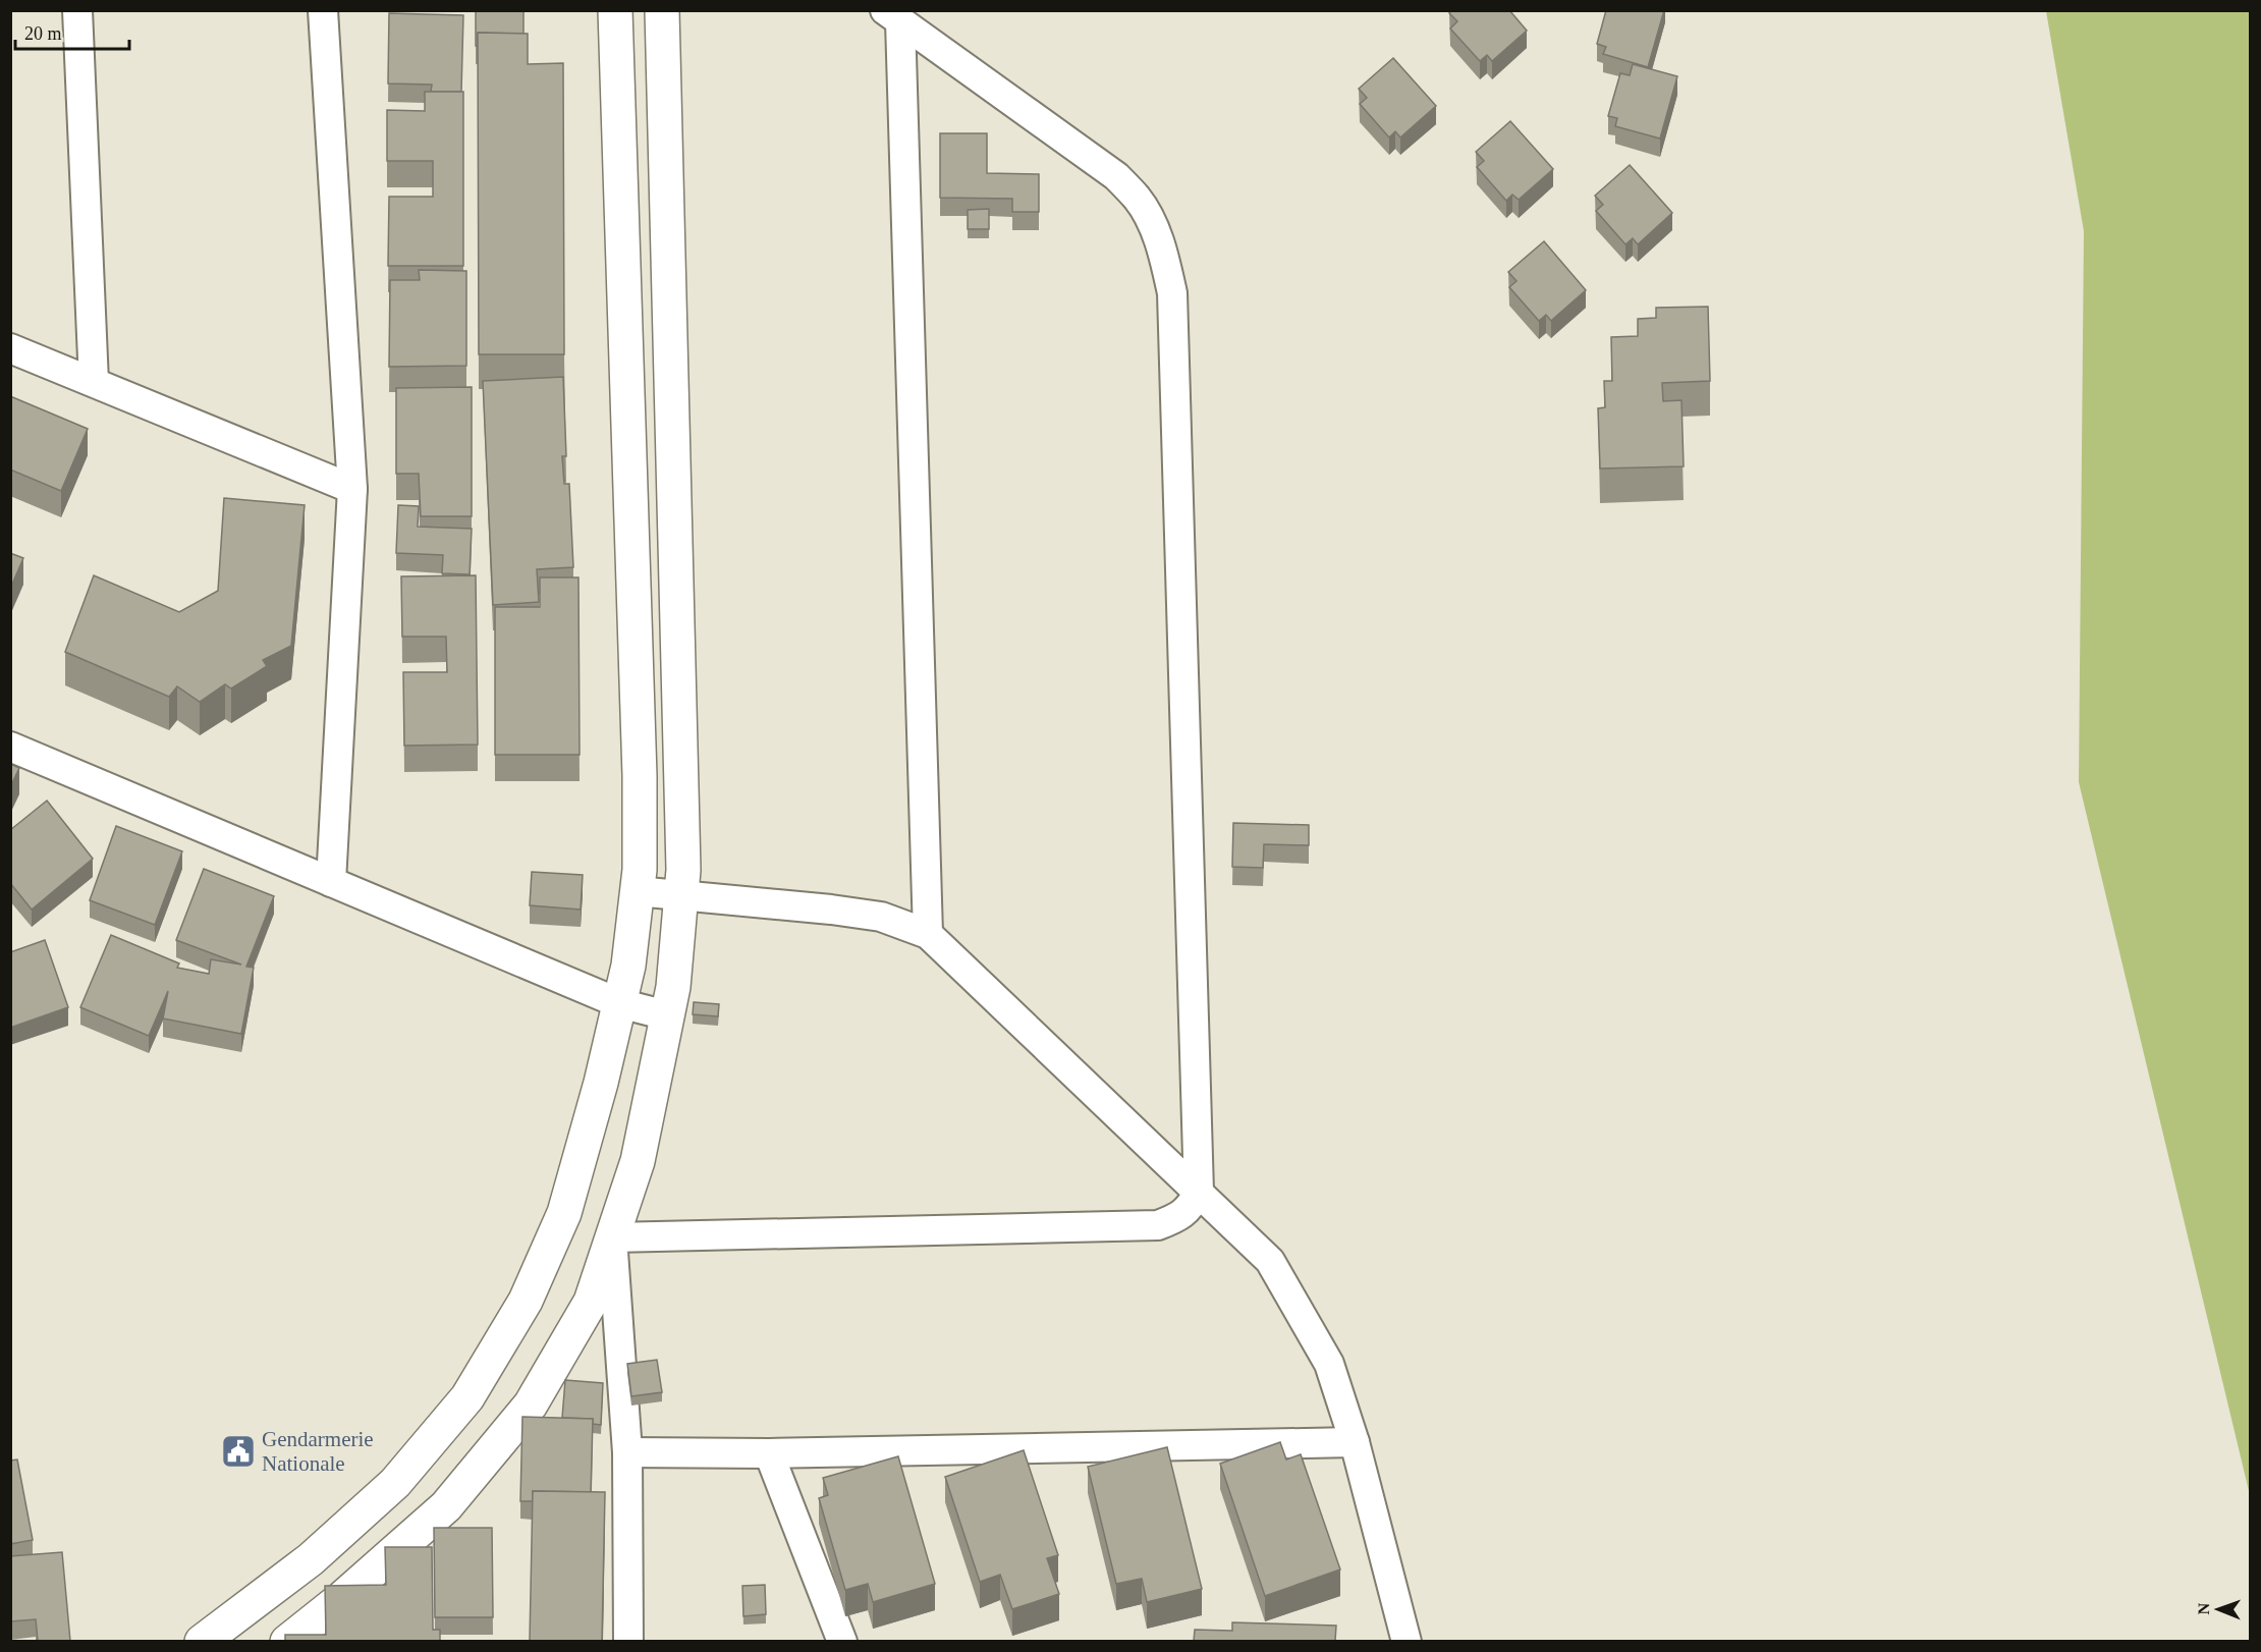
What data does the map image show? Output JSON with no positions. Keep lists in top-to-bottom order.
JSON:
{
  "places": {
    "public building": ["Gendarmerie Nationale"]
  },
  "scale_bar": "20 m",
  "north": "left"
}
